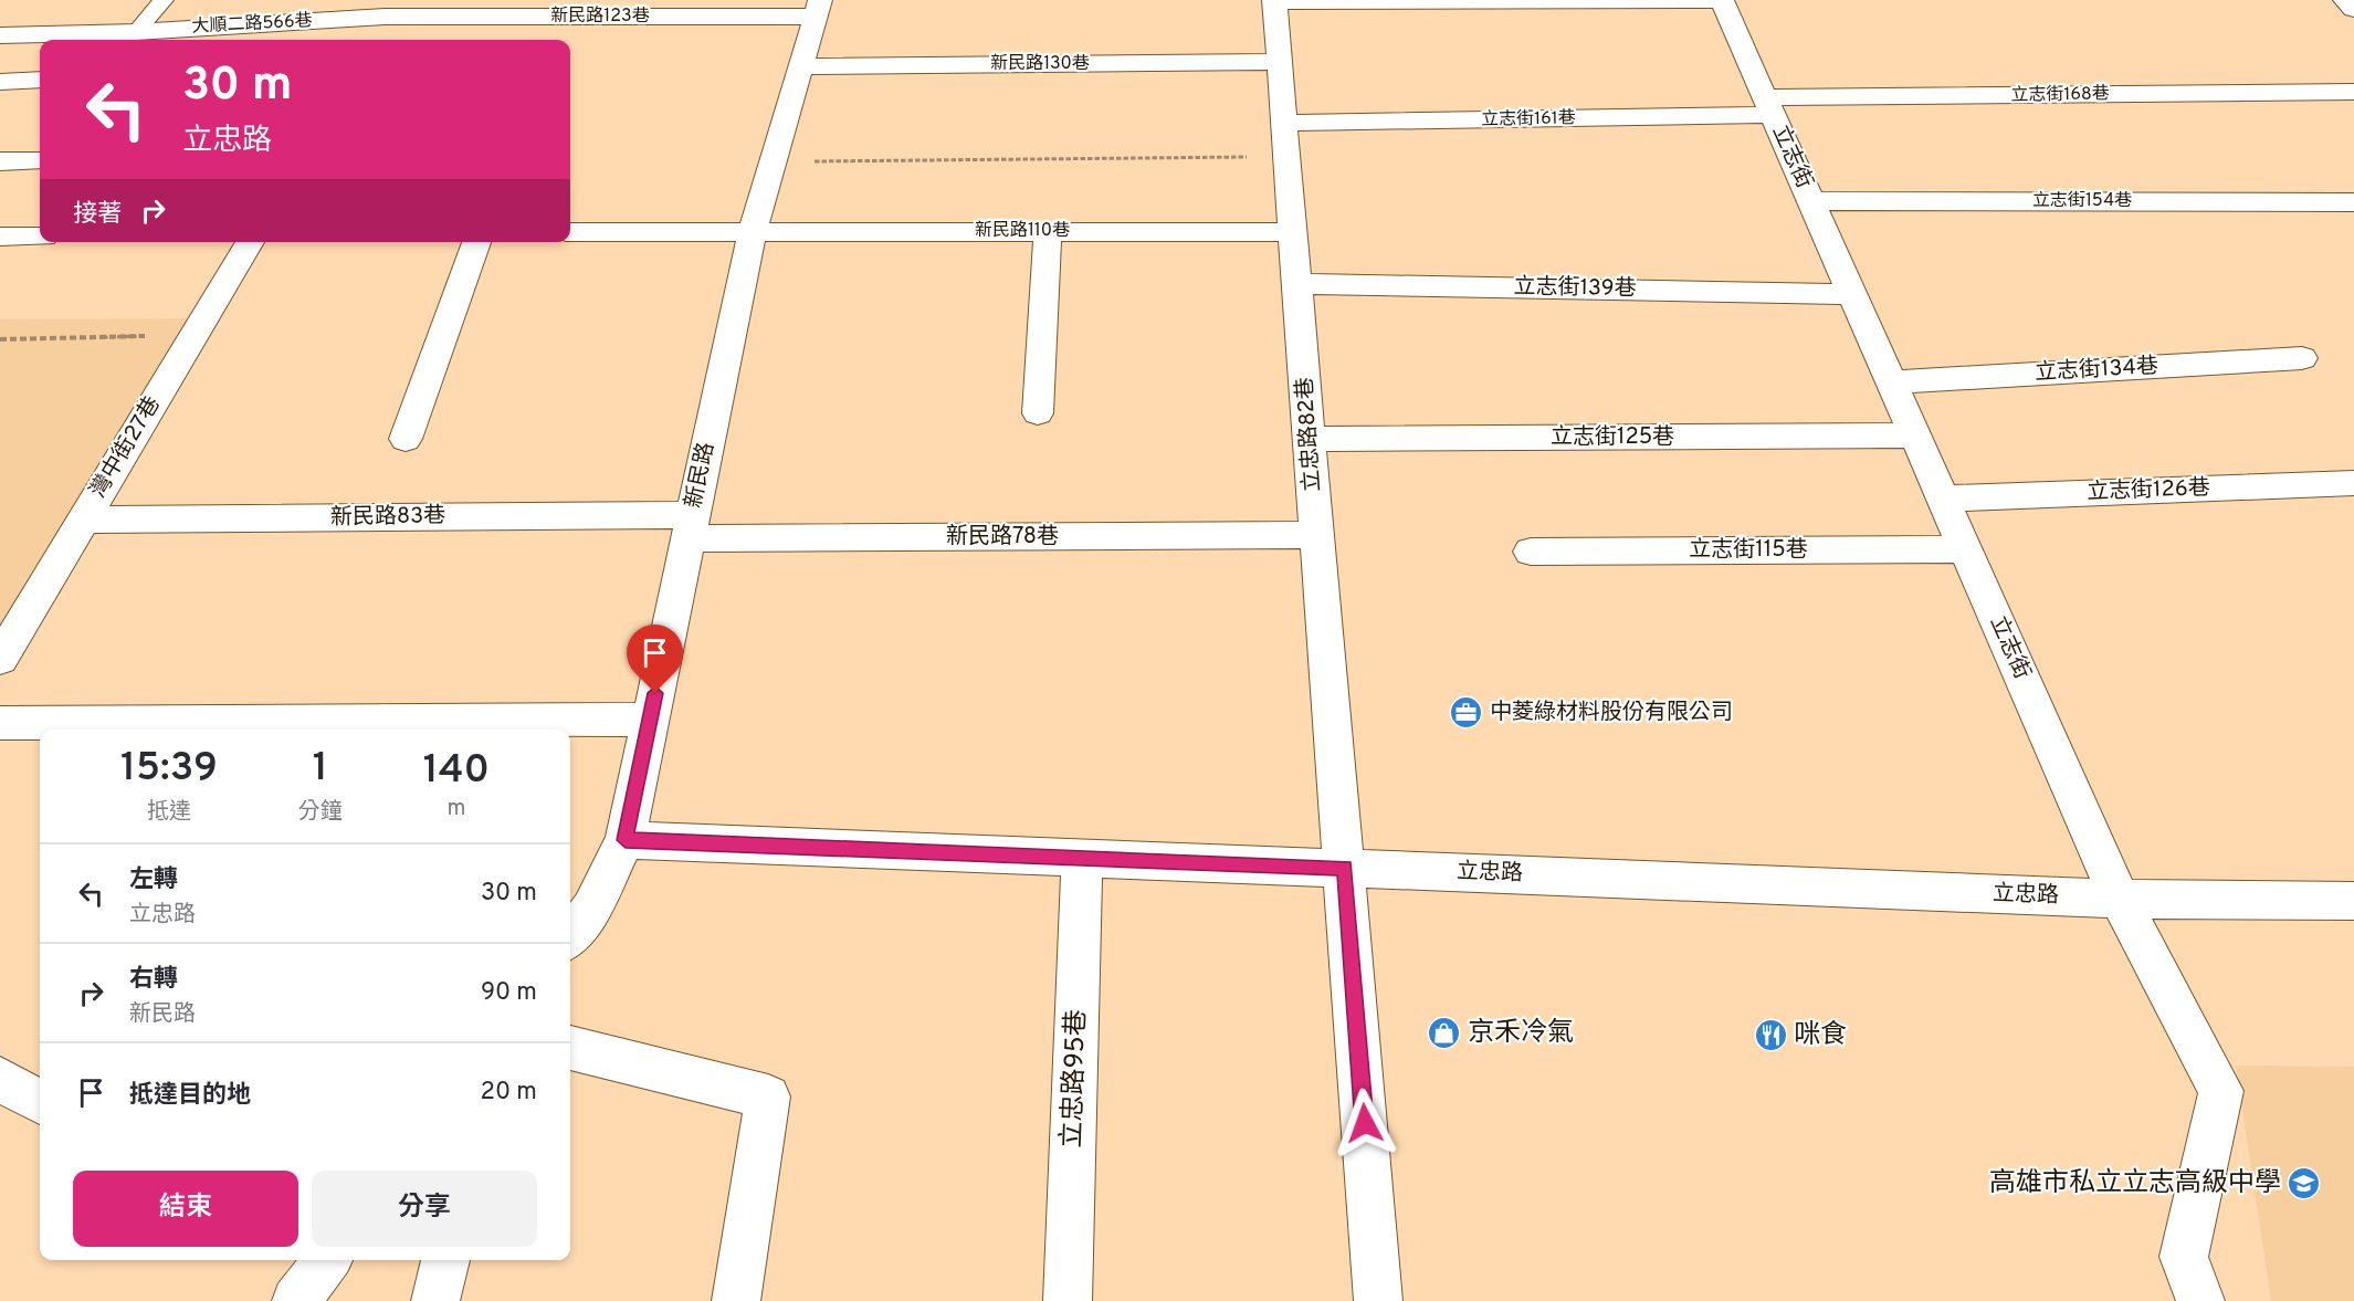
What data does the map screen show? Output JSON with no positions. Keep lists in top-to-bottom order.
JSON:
{
  "streets": {
    "street": [
      "新民路123巷",
      "大順二路566巷",
      "新民路130巷",
      "立志街168巷",
      "立志街161巷",
      "立志街",
      "立志街154巷",
      "新民路110巷",
      "立志街139巷",
      "立志街134巷",
      "立忠路82巷",
      "立志街125巷",
      "灣中街27巷",
      "新民路",
      "立志街126巷",
      "新民路83巷",
      "新民路78巷",
      "立志街115巷",
      "立忠路",
      "立忠路95巷"
    ]
  },
  "crossings": [
    ["新民路123巷", "大順二路566巷"],
    ["新民路123巷", "新民路"],
    ["新民路130巷", "立忠路82巷"],
    ["新民路130巷", "新民路"],
    ["立志街168巷", "立志街161巷"],
    ["立志街168巷", "立志街"],
    ["立志街161巷", "立志街"],
    ["立志街161巷", "立忠路82巷"],
    ["立志街", "立志街154巷"],
    ["立志街", "立志街139巷"],
    ["立志街", "立志街134巷"],
    ["立志街", "立志街125巷"],
    ["立志街", "立志街126巷"],
    ["立志街", "立志街115巷"],
    ["立志街", "立忠路"],
    ["新民路110巷", "立忠路82巷"],
    ["新民路110巷", "新民路"],
    ["立志街139巷", "立忠路82巷"],
    ["立忠路82巷", "立志街125巷"],
    ["立忠路82巷", "新民路78巷"],
    ["立忠路82巷", "立忠路"],
    ["灣中街27巷", "新民路83巷"],
    ["新民路", "新民路83巷"],
    ["新民路", "新民路78巷"],
    ["新民路", "立忠路"],
    ["新民路83巷", "新民路78巷"],
    ["立忠路", "立忠路95巷"]
  ],
  "places": {
    "office": ["中菱綠材料股份有限公司"],
    "shop": ["京禾冷氣"],
    "restaurant": ["咪食"],
    "school or university": ["高雄市私立立志高級中學"]
  },
  "page": {
    "turn": ["30 m", "立忠路"],
    "then": "接著",
    "eta": [
      "15:39",
      "抵達",
      "1",
      "分鐘",
      "140",
      "m"
    ],
    "list": [
      {
        "name": "左轉",
        "note": "立忠路",
        "value": "30 m"
      },
      {
        "name": "右轉",
        "note": "新民路",
        "value": "90 m"
      },
      {
        "name": "抵達目的地",
        "value": "20 m"
      }
    ],
    "buttons": ["結束", "分享"]
  }
}
